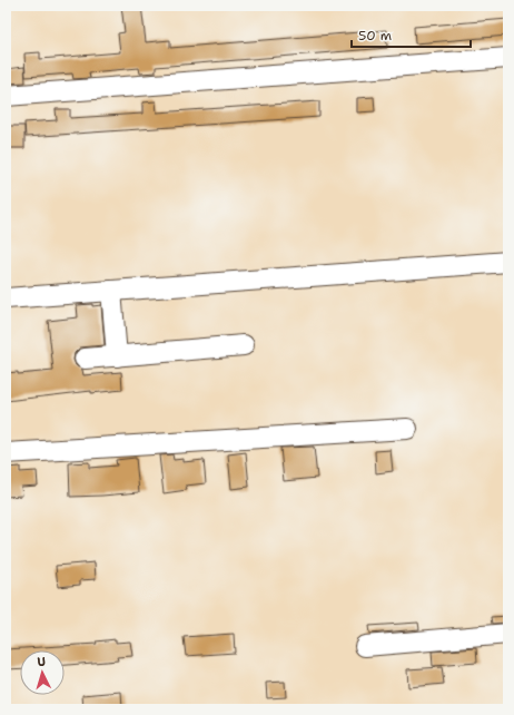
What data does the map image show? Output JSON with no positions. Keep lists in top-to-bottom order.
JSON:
{
  "scale_bar": "50 m",
  "north": "top"
}
